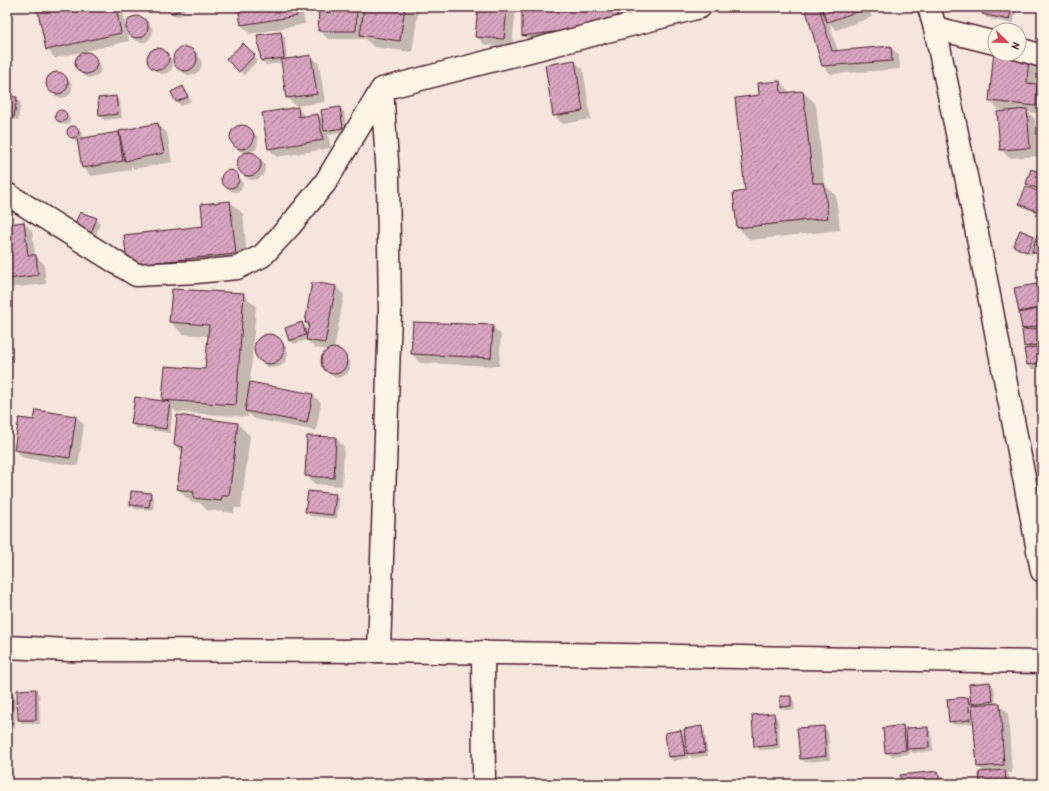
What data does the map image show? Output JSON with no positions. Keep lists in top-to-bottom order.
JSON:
{
  "north": "bottom right"
}
